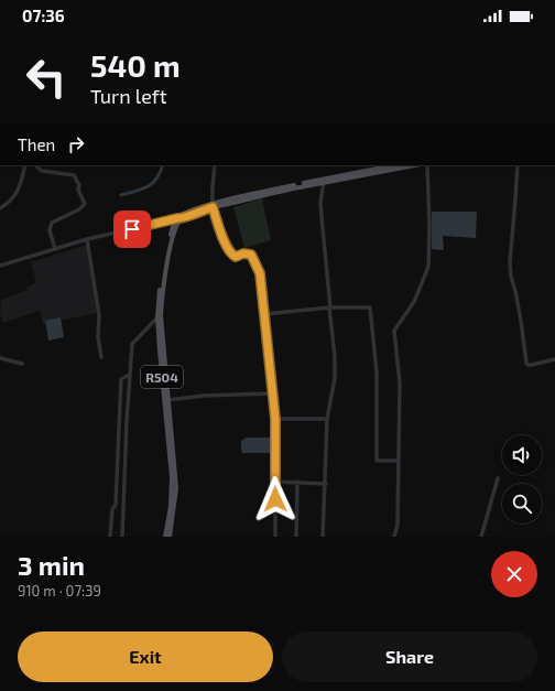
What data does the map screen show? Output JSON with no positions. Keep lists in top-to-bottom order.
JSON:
{
  "streets": {
    "main road": ["R504"]
  },
  "page": {
    "status": "07:36",
    "turn": ["540 m", "Turn left"],
    "then": "Then",
    "heading": ["3 min", "910 m · 07:39"],
    "buttons": ["Exit", "Share"]
  }
}
